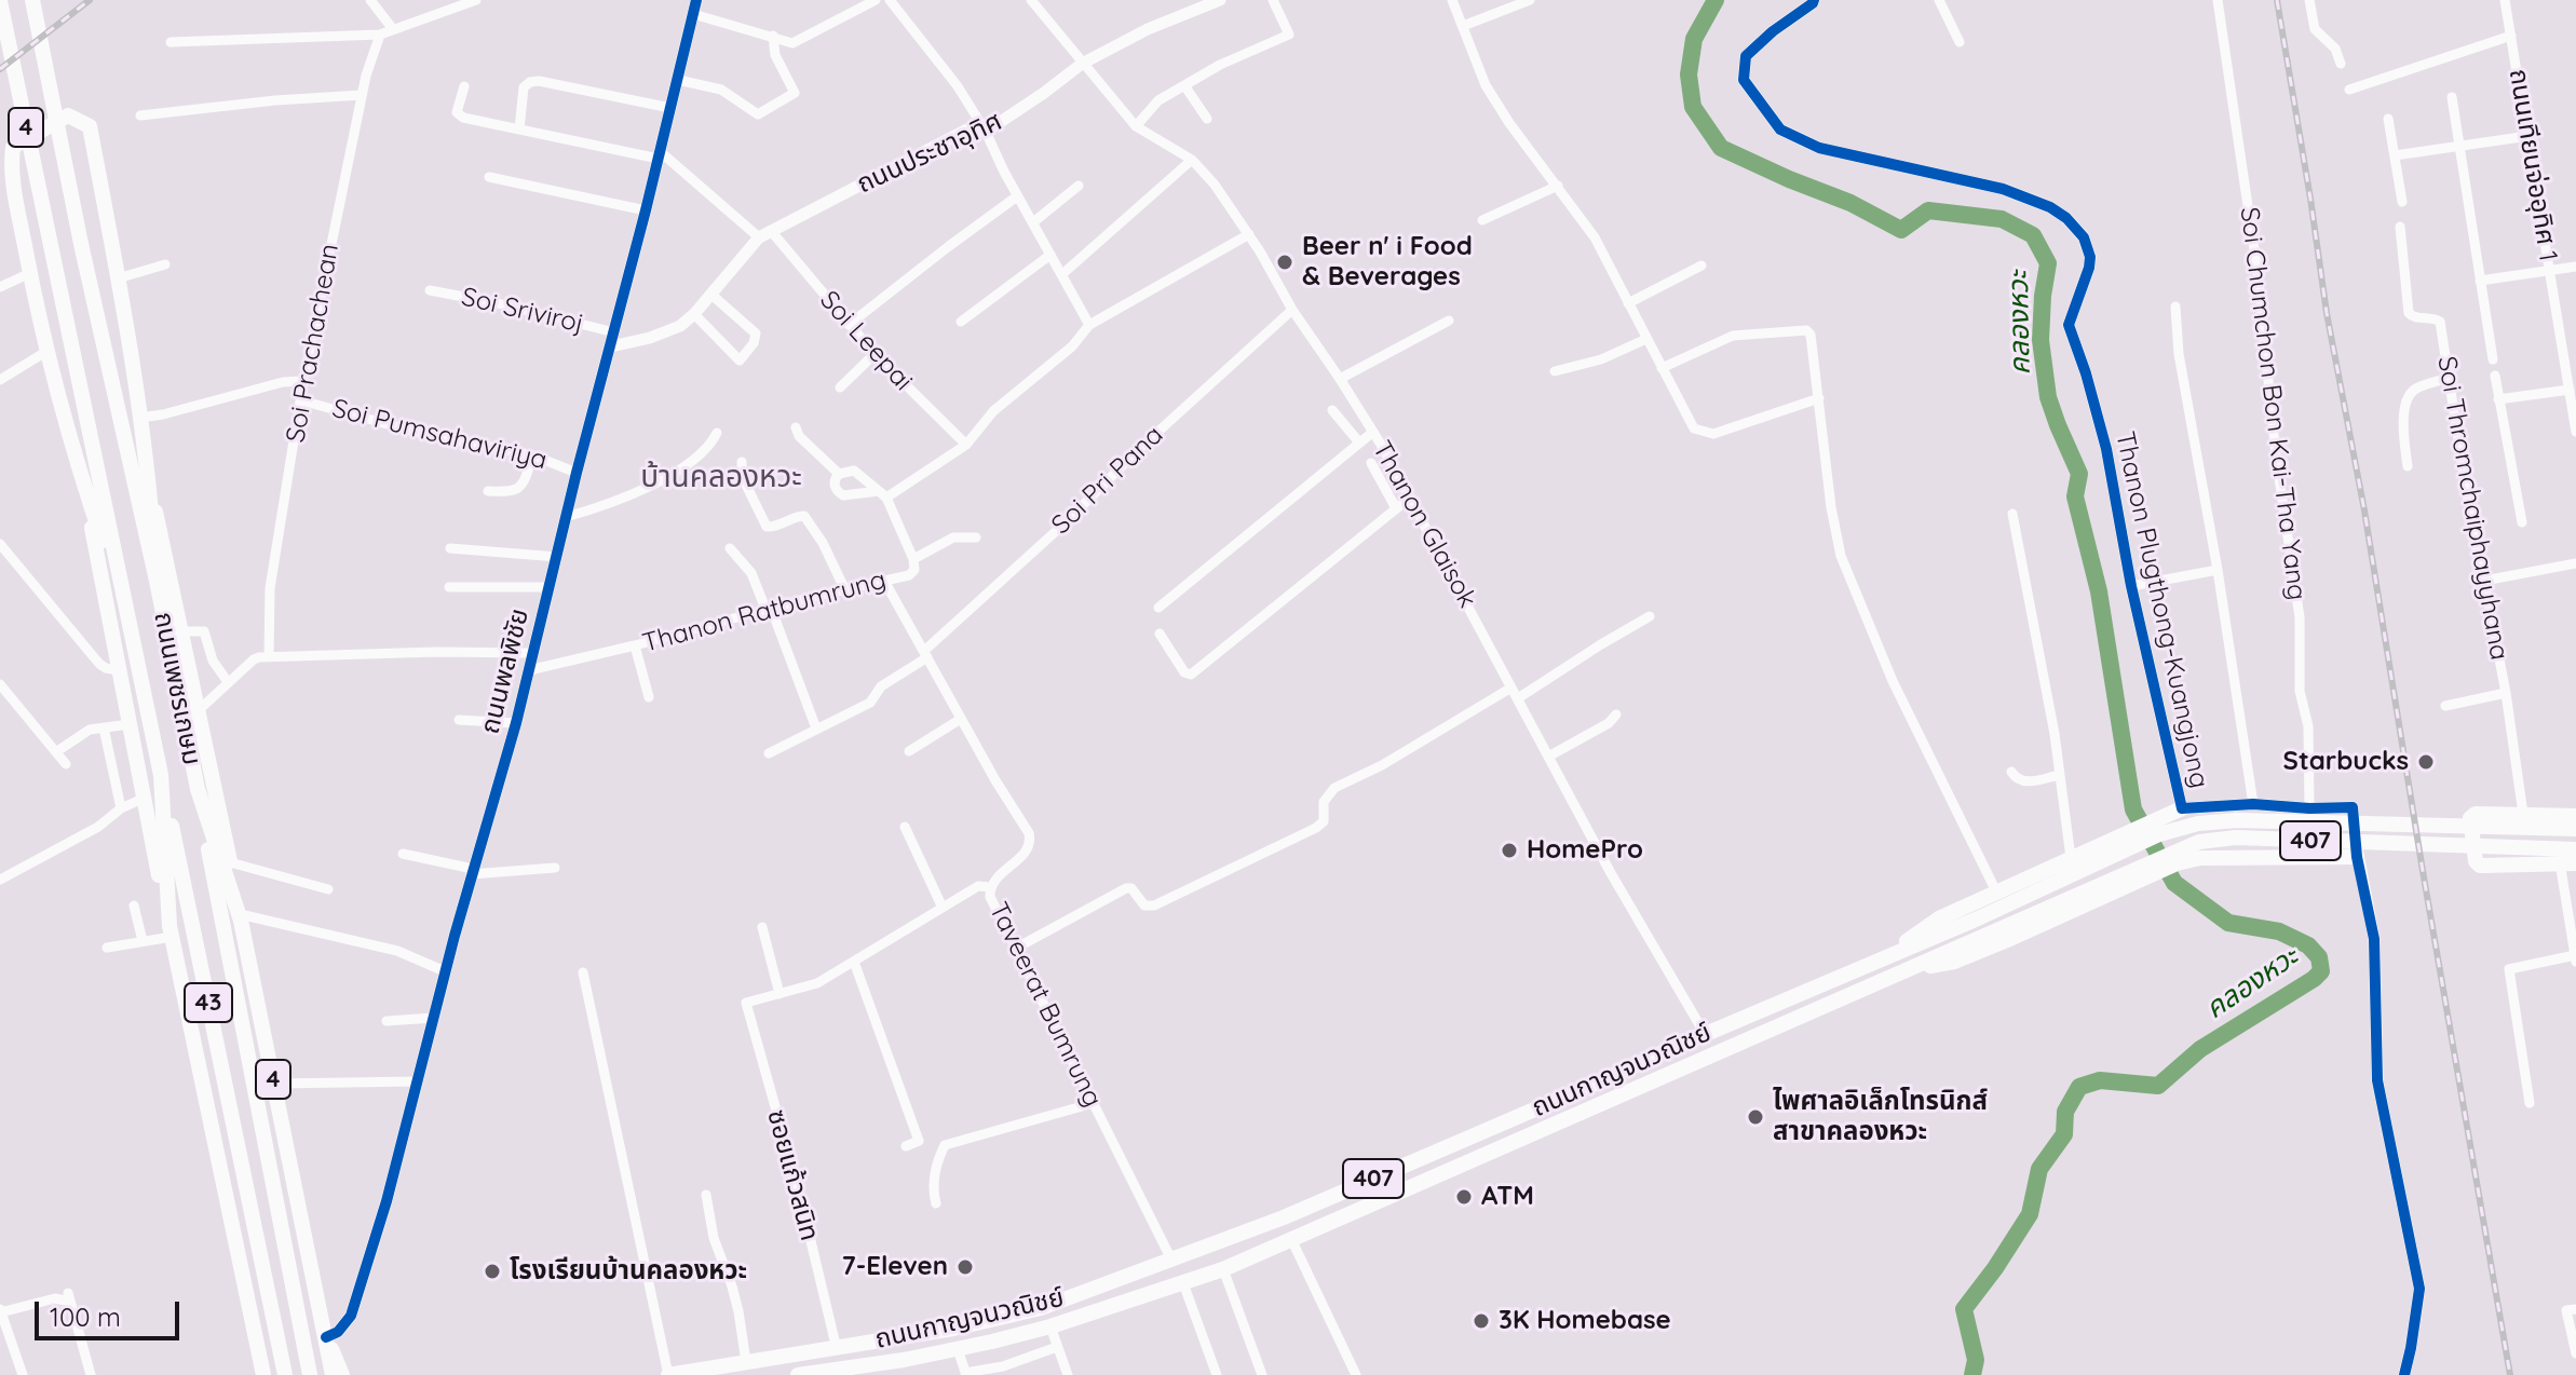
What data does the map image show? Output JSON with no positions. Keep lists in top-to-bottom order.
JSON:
{
  "streets": {
    "main road": [
      "4",
      "ถนนเพชรเกษม",
      "407",
      "43",
      "ถนนกาญจนวณิชย์"
    ],
    "street": [
      "ถนนประชาอุทิศ",
      "ถนนเทียนจ่ออุทิศ 1",
      "Soi Sriviroj",
      "Soi Leepai",
      "Soi Prachachean",
      "Soi Chumchon Bon Kai-Tha Yang",
      "Soi Pumsahaviriya",
      "Soi Pri Pana",
      "Soi Thromchaiphayyhana",
      "Thanon Glaisok",
      "Thanon Plugthong-Kuangjong",
      "Thanon Ratbumrung",
      "ถนนพลพิชัย",
      "Taveerat Bumrung",
      "ซอยแก้วสนิท"
    ]
  },
  "crossings": [
    ["ถนนประชาอุทิศ", "Soi Leepai"],
    ["ถนนประชาอุทิศ", "Thanon Glaisok"],
    ["ถนนประชาอุทิศ", "ถนนพลพิชัย"],
    ["Soi Sriviroj", "ถนนพลพิชัย"],
    ["Soi Prachachean", "Soi Pumsahaviriya"],
    ["Soi Chumchon Bon Kai-Tha Yang", "Thanon Plugthong-Kuangjong"],
    ["Soi Pumsahaviriya", "ถนนพลพิชัย"],
    ["Soi Pri Pana", "Thanon Glaisok"],
    ["Soi Pri Pana", "Taveerat Bumrung"],
    ["Thanon Glaisok", "ถนนกาญจนวณิชย์"],
    ["Thanon Ratbumrung", "ถนนพลพิชัย"],
    ["Thanon Ratbumrung", "Taveerat Bumrung"],
    ["ถนนพลพิชัย", "ถนนเพชรเกษม"],
    ["ถนนเพชรเกษม", "43"],
    ["Taveerat Bumrung", "ถนนกาญจนวณิชย์"],
    ["ถนนกาญจนวณิชย์", "ซอยแก้วสนิท"]
  ],
  "districts": ["บ้านคลองหวะ"],
  "water": ["คลองหวะ"],
  "places": [
    "Beer n' i Food & Beverages",
    "Starbucks",
    "HomePro",
    "ไพศาลอิเล็กโทรนิกส์ สาขาคลองหวะ",
    "ATM",
    "7-Eleven",
    "โรงเรียนบ้านคลองหวะ",
    "3K Homebase"
  ],
  "scale_bar": "100 m"
}
